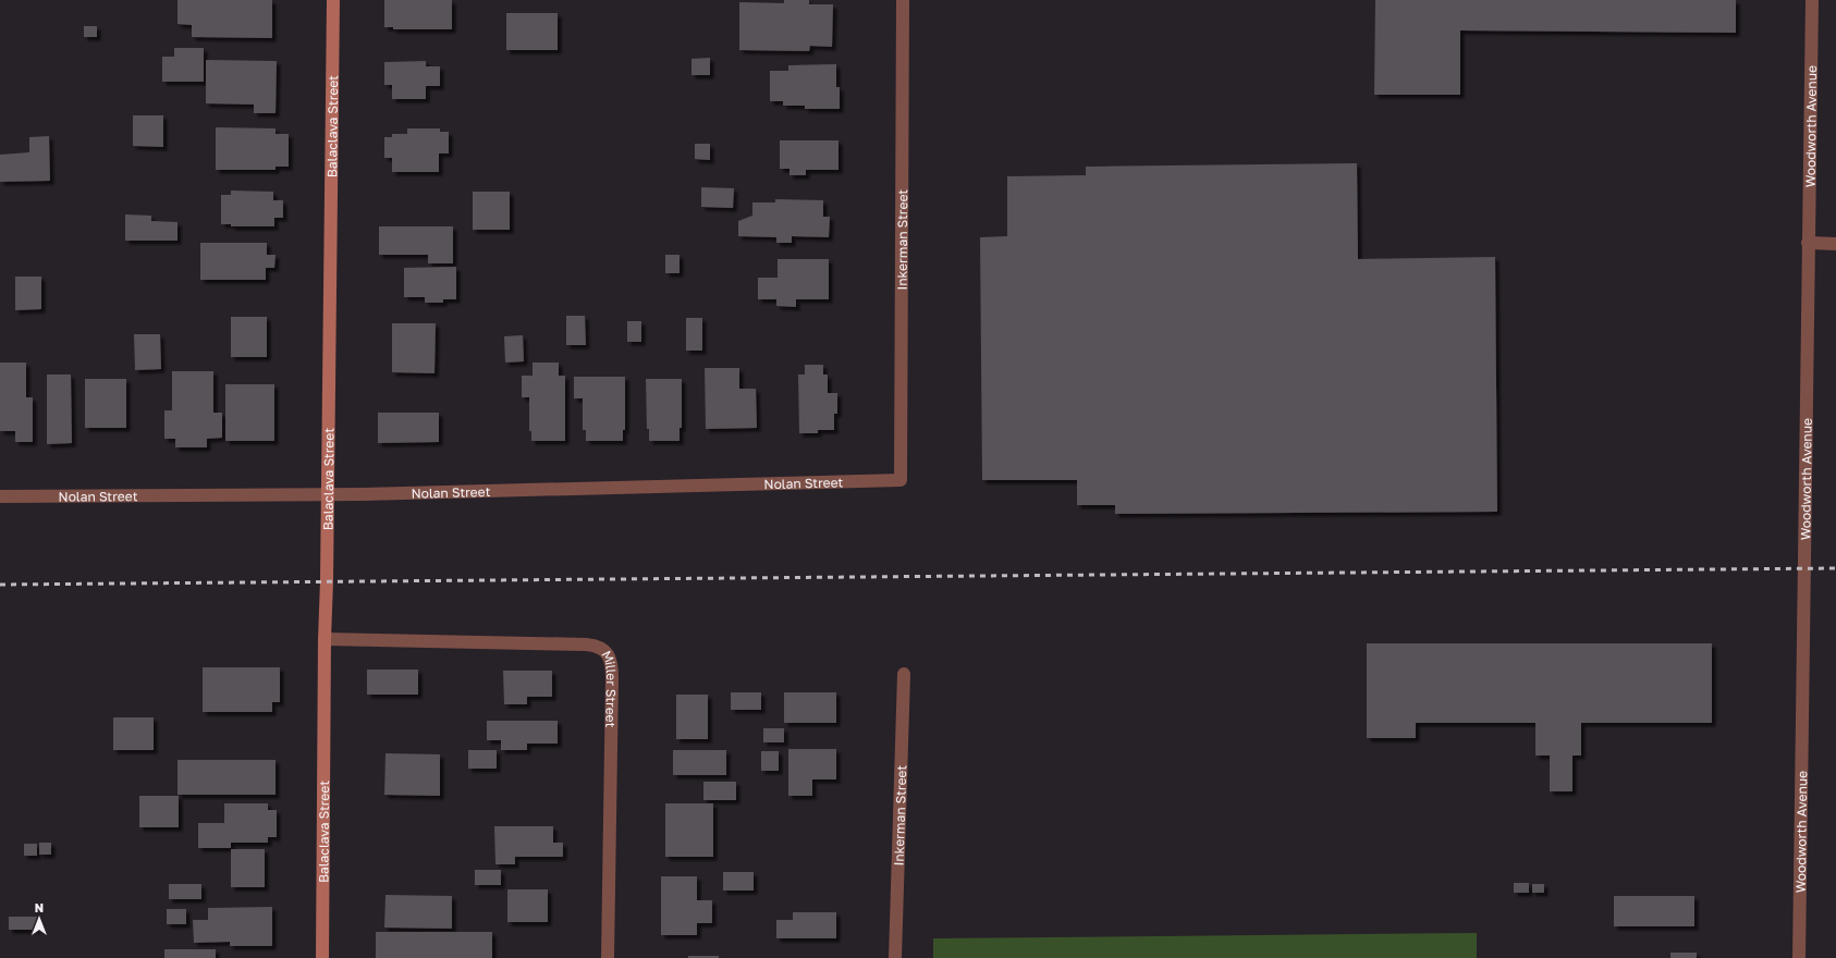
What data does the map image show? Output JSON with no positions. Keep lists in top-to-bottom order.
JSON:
{
  "streets": {
    "street": [
      "Balaclava Street",
      "Woodworth Avenue",
      "Inkerman Street",
      "Nolan Street",
      "Miller Street"
    ]
  },
  "crossings": [
    ["Balaclava Street", "Nolan Street"],
    ["Balaclava Street", "Miller Street"],
    ["Inkerman Street", "Nolan Street"]
  ],
  "north": "top"
}
